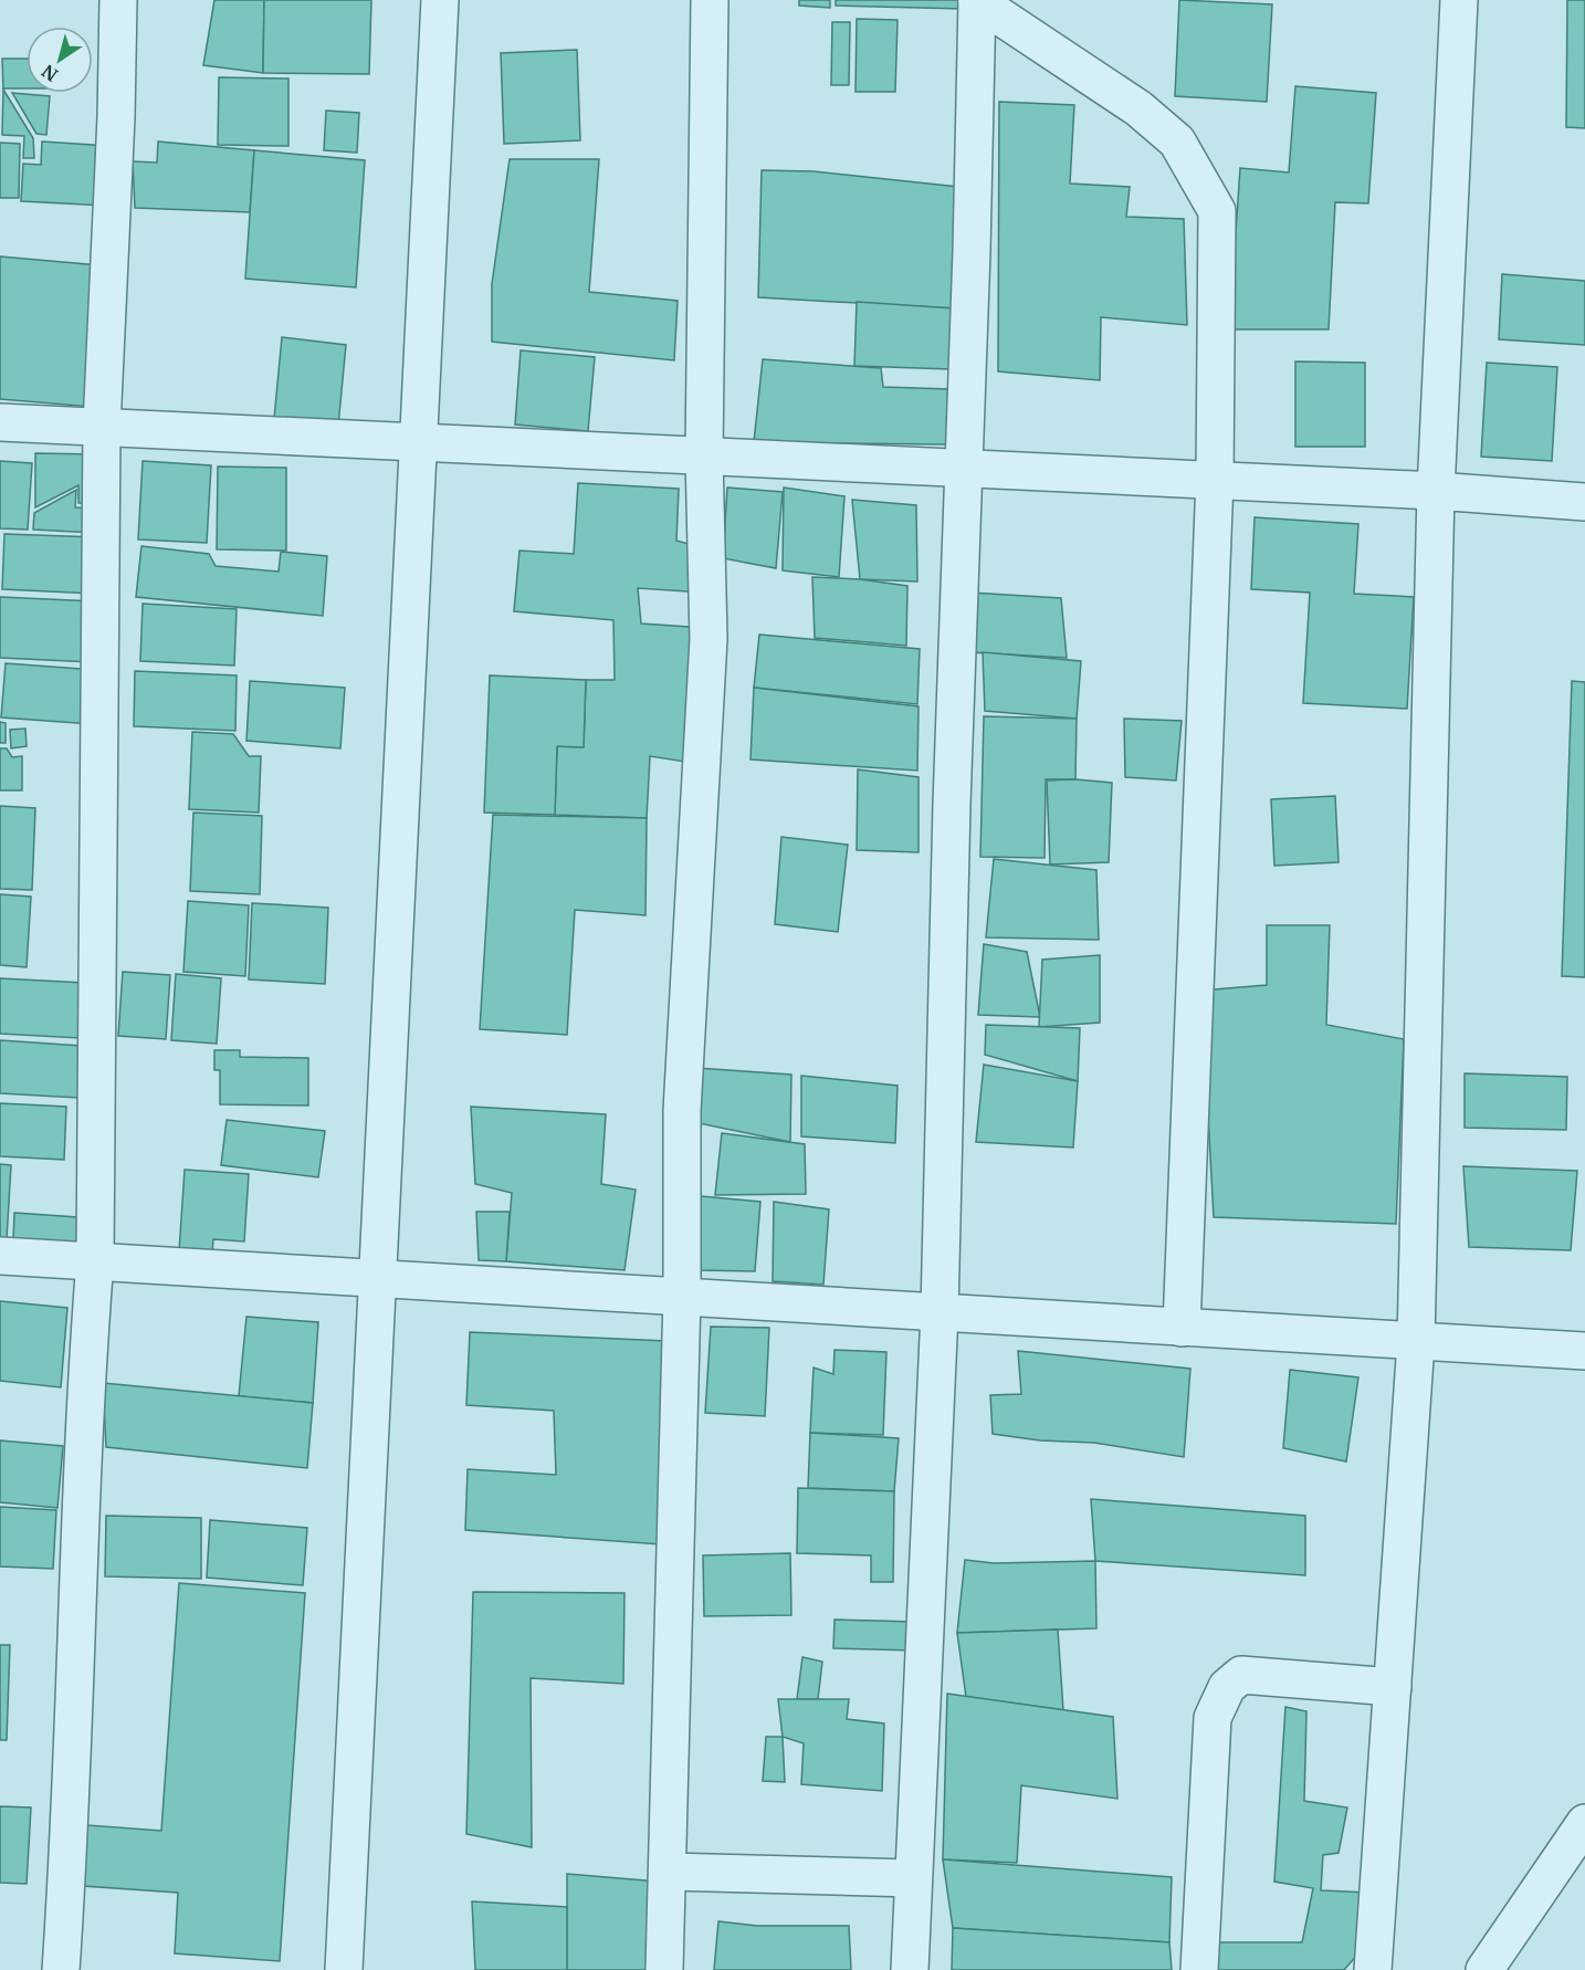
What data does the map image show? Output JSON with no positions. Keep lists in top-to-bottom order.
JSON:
{
  "north": "bottom left"
}
